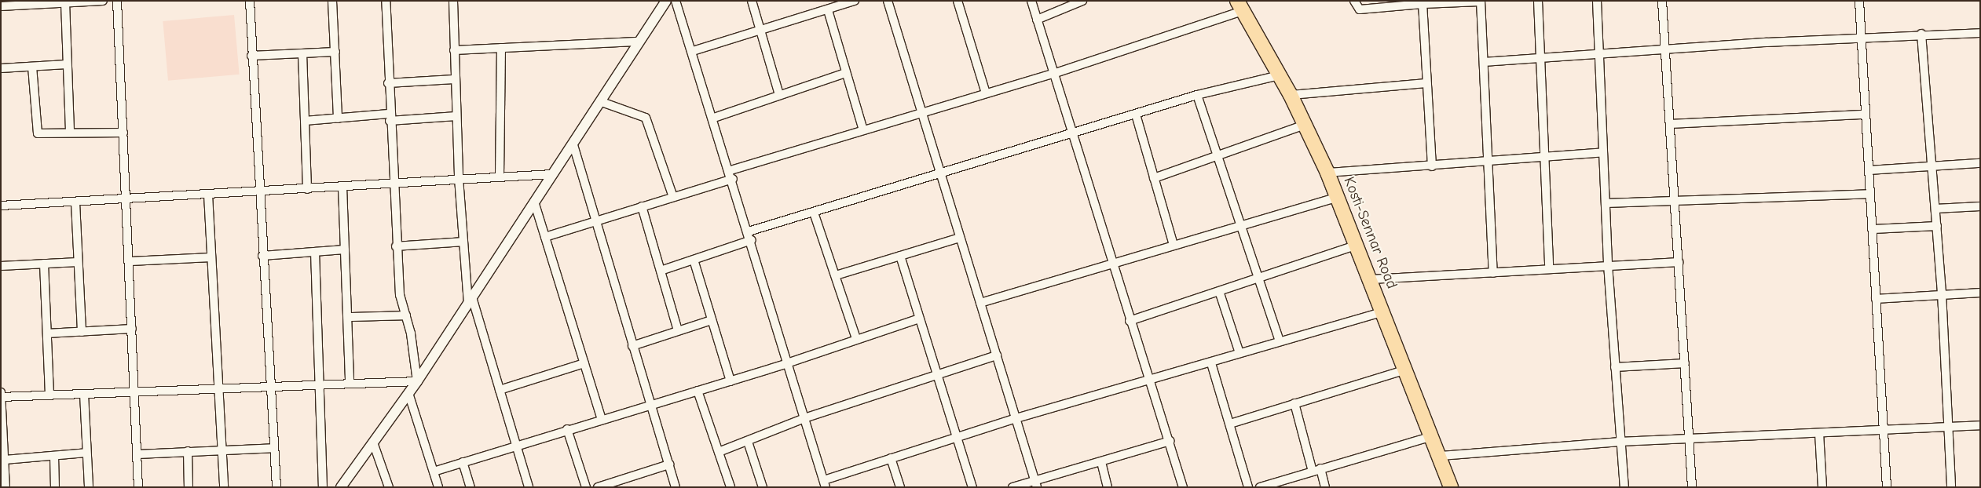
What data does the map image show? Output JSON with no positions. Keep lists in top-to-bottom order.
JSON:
{
  "streets": {
    "highway": ["Kosti-Sennar Road"]
  }
}
